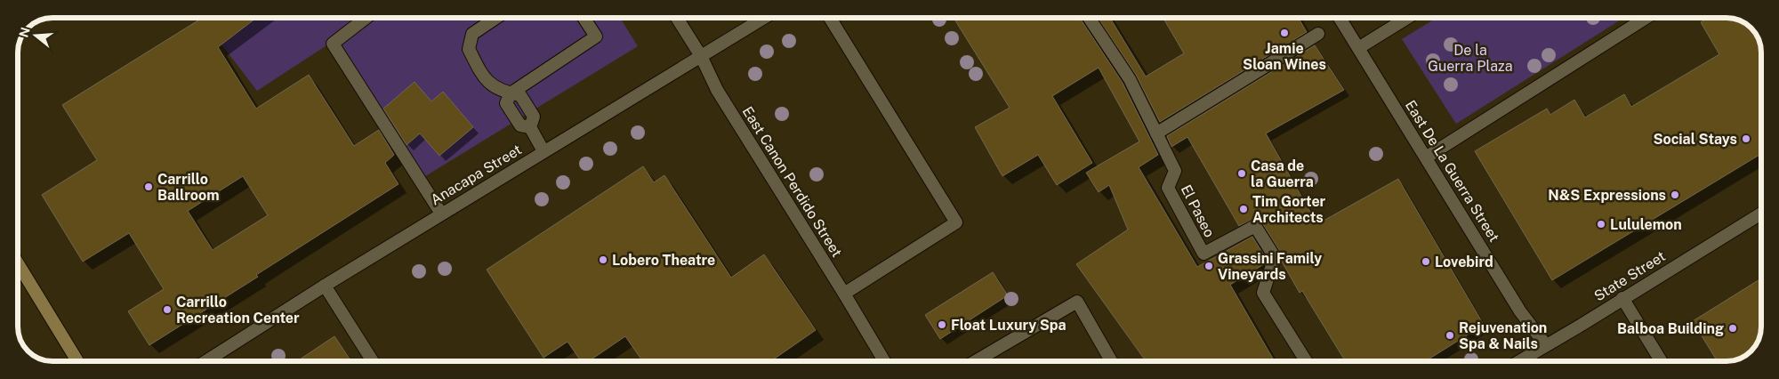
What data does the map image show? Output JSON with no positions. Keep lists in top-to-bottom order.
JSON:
{
  "streets": {
    "street": [
      "East De La Guerra Street",
      "Anacapa Street",
      "East Canon Perdido Street",
      "El Paseo",
      "State Street"
    ]
  },
  "crossings": [
    ["East De La Guerra Street", "State Street"],
    ["Anacapa Street", "East Canon Perdido Street"]
  ],
  "parks": ["De la Guerra Plaza"],
  "places": [
    "Jamie Sloan Wines",
    "Social Stays",
    "Casa de la Guerra",
    "Carrillo Ballroom",
    "N&S Expressions",
    "Tim Gorter Architects",
    "Lululemon",
    "Lobero Theatre",
    "Lovebird",
    "Grassini Family Vineyards",
    "Carrillo Recreation Center",
    "Float Luxury Spa",
    "Balboa Building",
    "Rejuvenation Spa & Nails"
  ],
  "north": "left"
}
